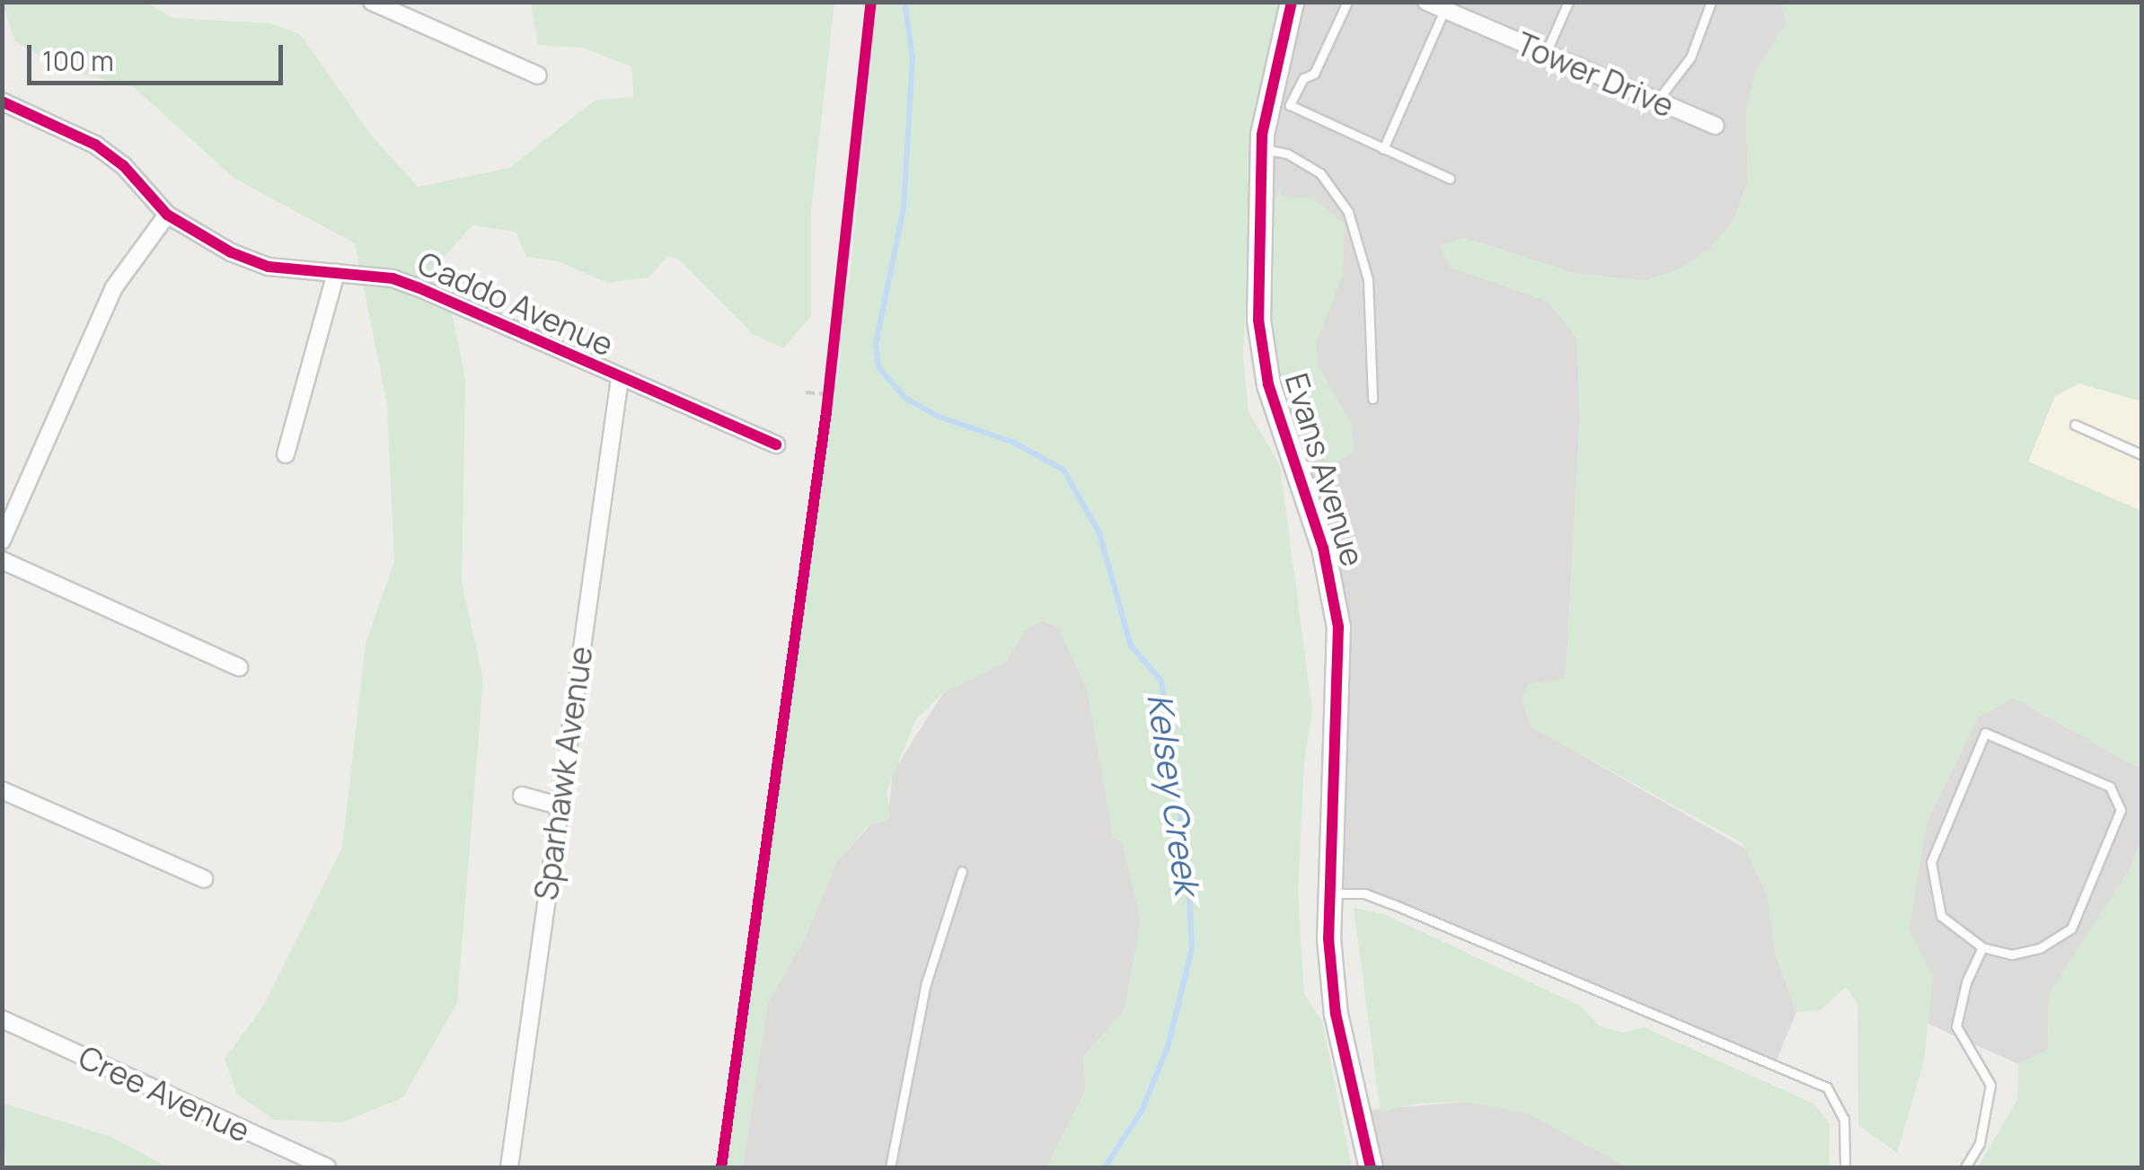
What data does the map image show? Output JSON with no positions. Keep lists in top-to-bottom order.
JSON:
{
  "streets": {
    "street": [
      "Tower Drive",
      "Caddo Avenue",
      "Evans Avenue",
      "Sparhawk Avenue",
      "Cree Avenue"
    ]
  },
  "crossings": [
    ["Caddo Avenue", "Sparhawk Avenue"]
  ],
  "water": ["Kelsey Creek"],
  "scale_bar": "100 m"
}
